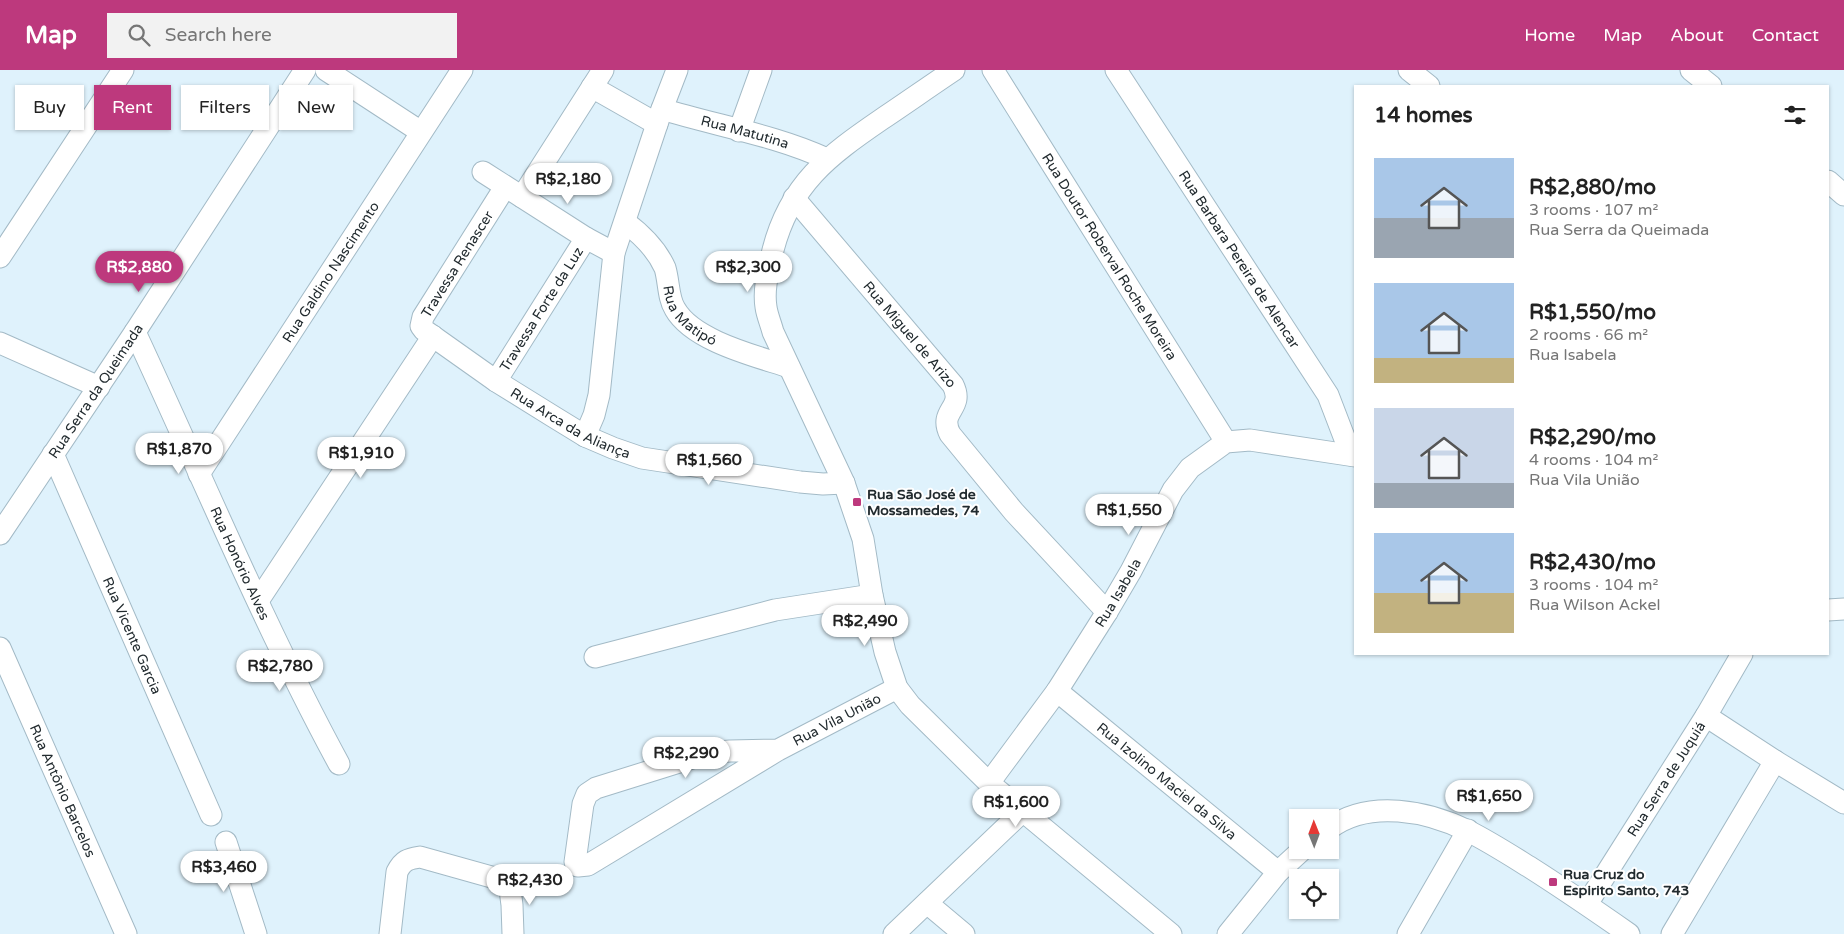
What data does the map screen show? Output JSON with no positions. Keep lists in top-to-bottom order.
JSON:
{
  "streets": {
    "street": [
      "Rua Matutina",
      "Rua Doutor Roberval Roche Moreira",
      "Rua Barbara Pereira de Alencar",
      "Travessa Renascer",
      "Rua Galdino Nascimento",
      "Travessa Forte da Luz",
      "Rua Matipó",
      "Rua Miguel de Arizo",
      "Rua Serra da Queimada",
      "Rua Arca da Aliança",
      "Rua Honório Alves",
      "Rua Isabela",
      "Rua Vicente Garcia",
      "Rua Vila União",
      "Rua Serra de Juquiá",
      "Rua Izolino Maciel da Silva",
      "Rua Antônio Barcelos"
    ]
  },
  "crossings": [
    ["Rua Doutor Roberval Roche Moreira", "Rua Isabela"],
    ["Travessa Renascer", "Rua Arca da Aliança"],
    ["Rua Galdino Nascimento", "Rua Honório Alves"],
    ["Travessa Forte da Luz", "Rua Arca da Aliança"],
    ["Rua Miguel de Arizo", "Rua Isabela"],
    ["Rua Serra da Queimada", "Rua Honório Alves"],
    ["Rua Serra da Queimada", "Rua Vicente Garcia"],
    ["Rua Isabela", "Rua Izolino Maciel da Silva"]
  ],
  "places": {
    "transit": ["Rua São José de Mossamedes, 74", "Rua Cruz do Espirito Santo, 743"]
  },
  "north": "top",
  "page": {
    "header": "Map",
    "search": "Search here",
    "nav": [
      "Home",
      "Map",
      "About",
      "Contact"
    ],
    "chip": [
      "Buy",
      "Rent",
      "Filters",
      "New"
    ],
    "heading": "14 homes",
    "list": [
      {
        "name": "R$2,880/mo",
        "note": "3 rooms · 107 m² · Rua Serra da Queimada"
      },
      {
        "name": "R$1,550/mo",
        "note": "2 rooms · 66 m² · Rua Isabela"
      },
      {
        "name": "R$2,290/mo",
        "note": "4 rooms · 104 m² · Rua Vila União"
      },
      {
        "name": "R$2,430/mo",
        "note": "3 rooms · 104 m² · Rua Wilson Ackel"
      }
    ],
    "price": [
      "R$2,180",
      "R$2,880",
      "R$2,300",
      "R$1,870",
      "R$1,910",
      "R$1,560",
      "R$1,550",
      "R$2,490",
      "R$2,780",
      "R$2,290",
      "R$1,650",
      "R$1,600",
      "R$3,460",
      "R$2,430"
    ]
  }
}
